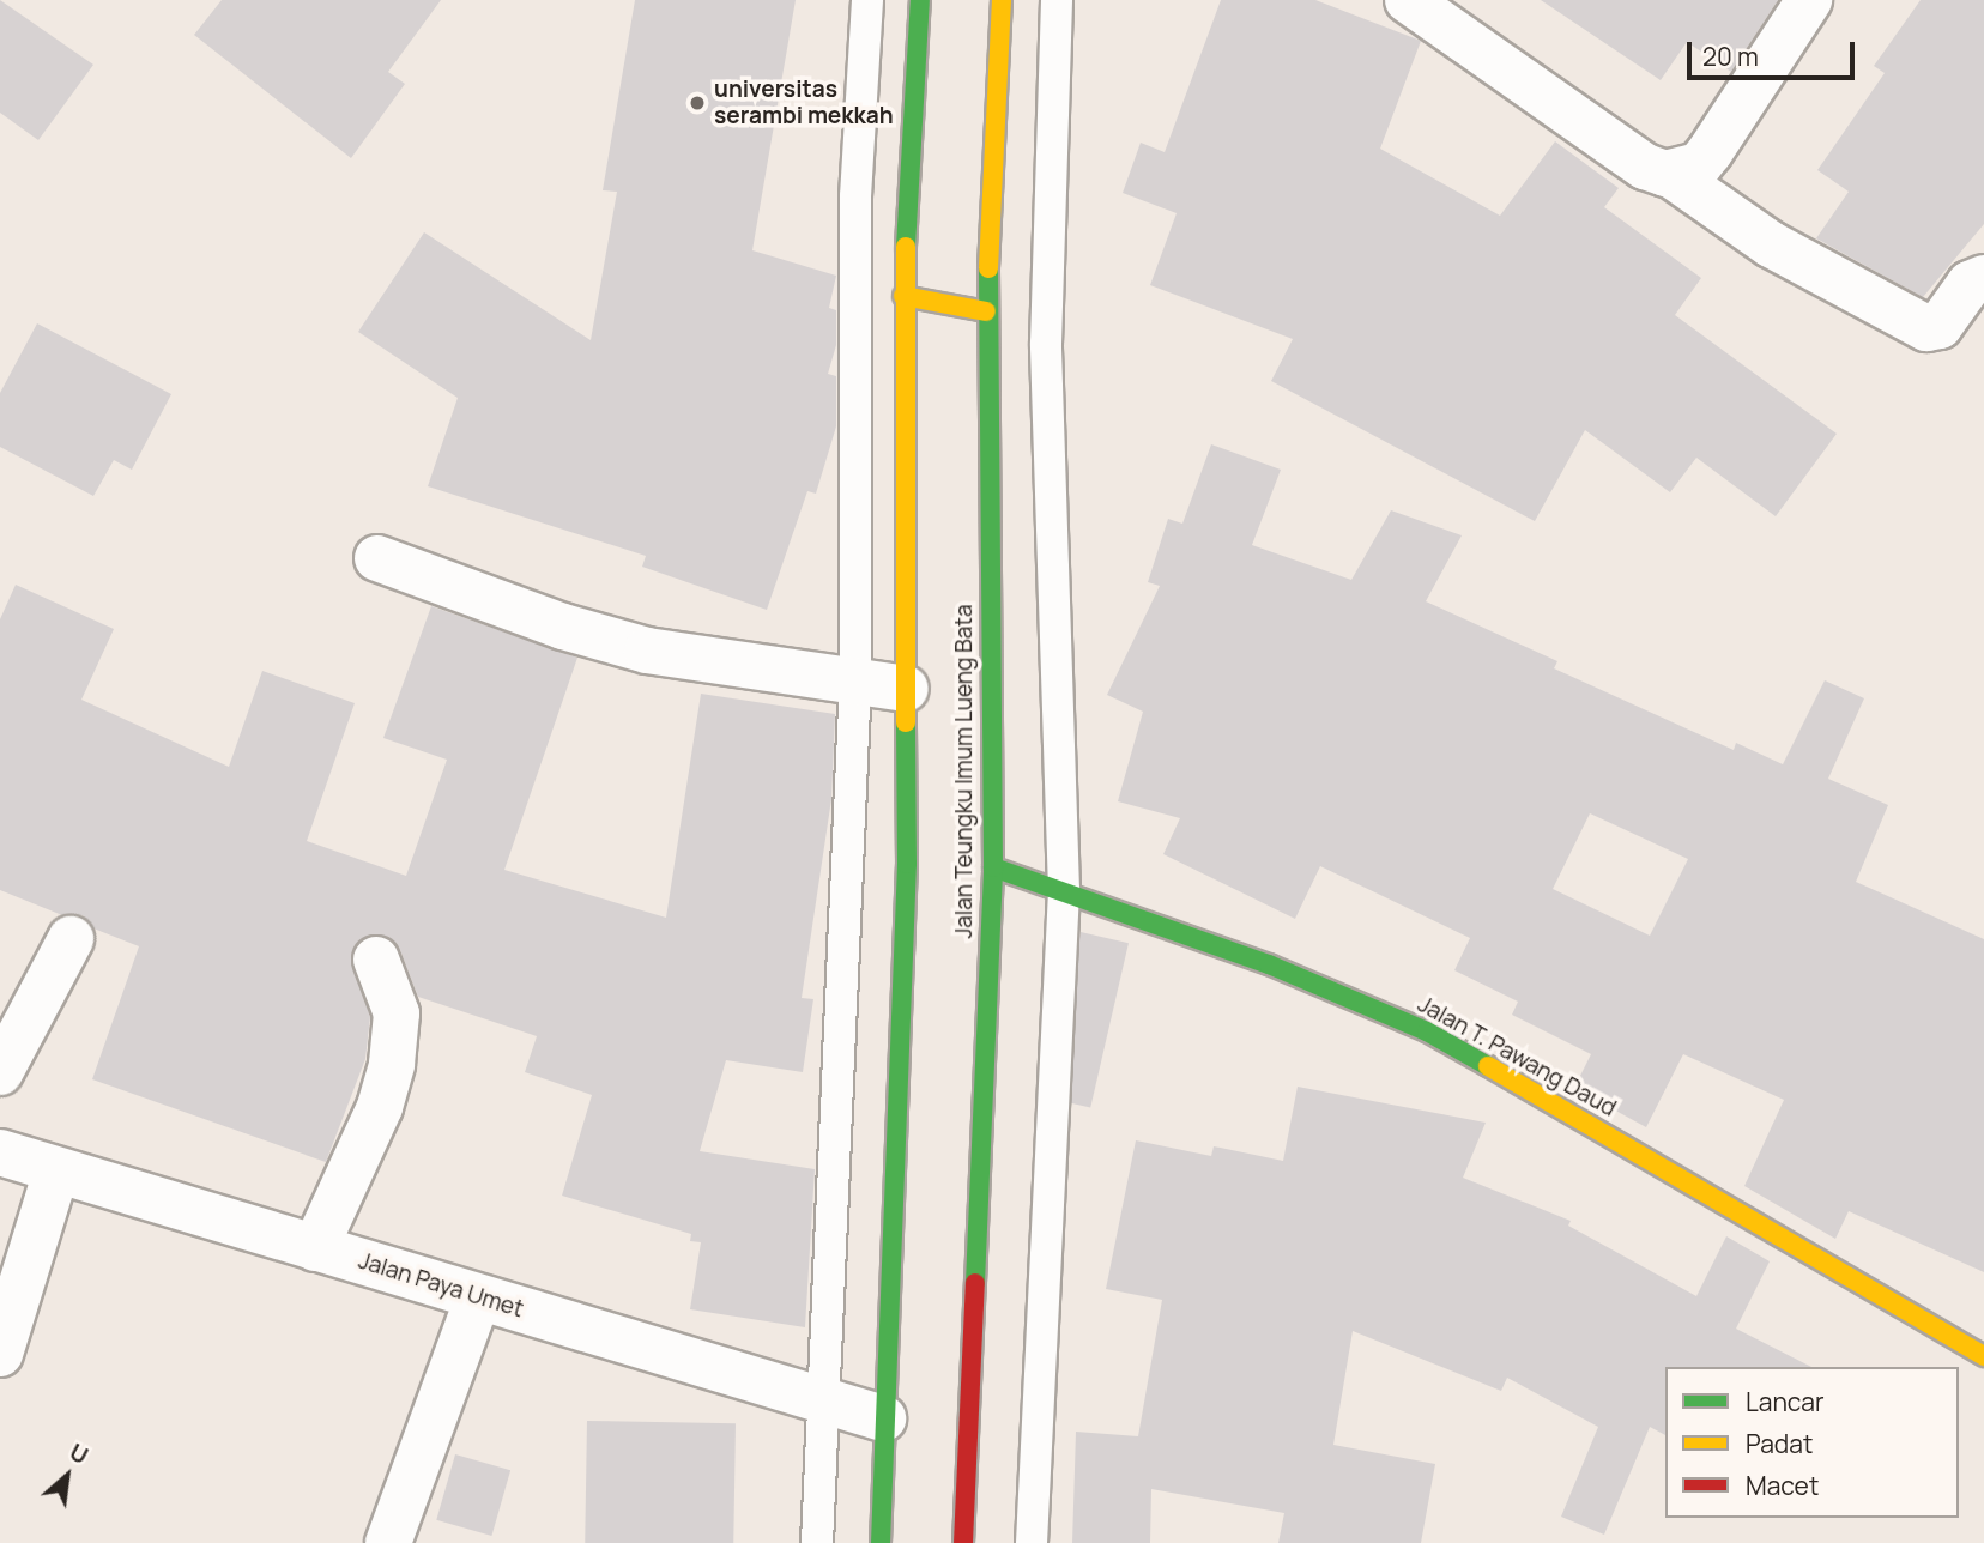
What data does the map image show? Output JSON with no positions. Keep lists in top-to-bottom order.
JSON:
{
  "streets": {
    "main road": ["Jalan Teungku Imum Lueng Bata", "Jalan T. Pawang Daud"],
    "street": ["Jalan Paya Umet"]
  },
  "crossings": [
    ["Jalan Teungku Imum Lueng Bata", "Jalan T. Pawang Daud"]
  ],
  "places": ["universitas serambi mekkah"],
  "legend": ["Lancar", "Padat", "Macet"],
  "scale_bar": "20 m",
  "north": "top right"
}
